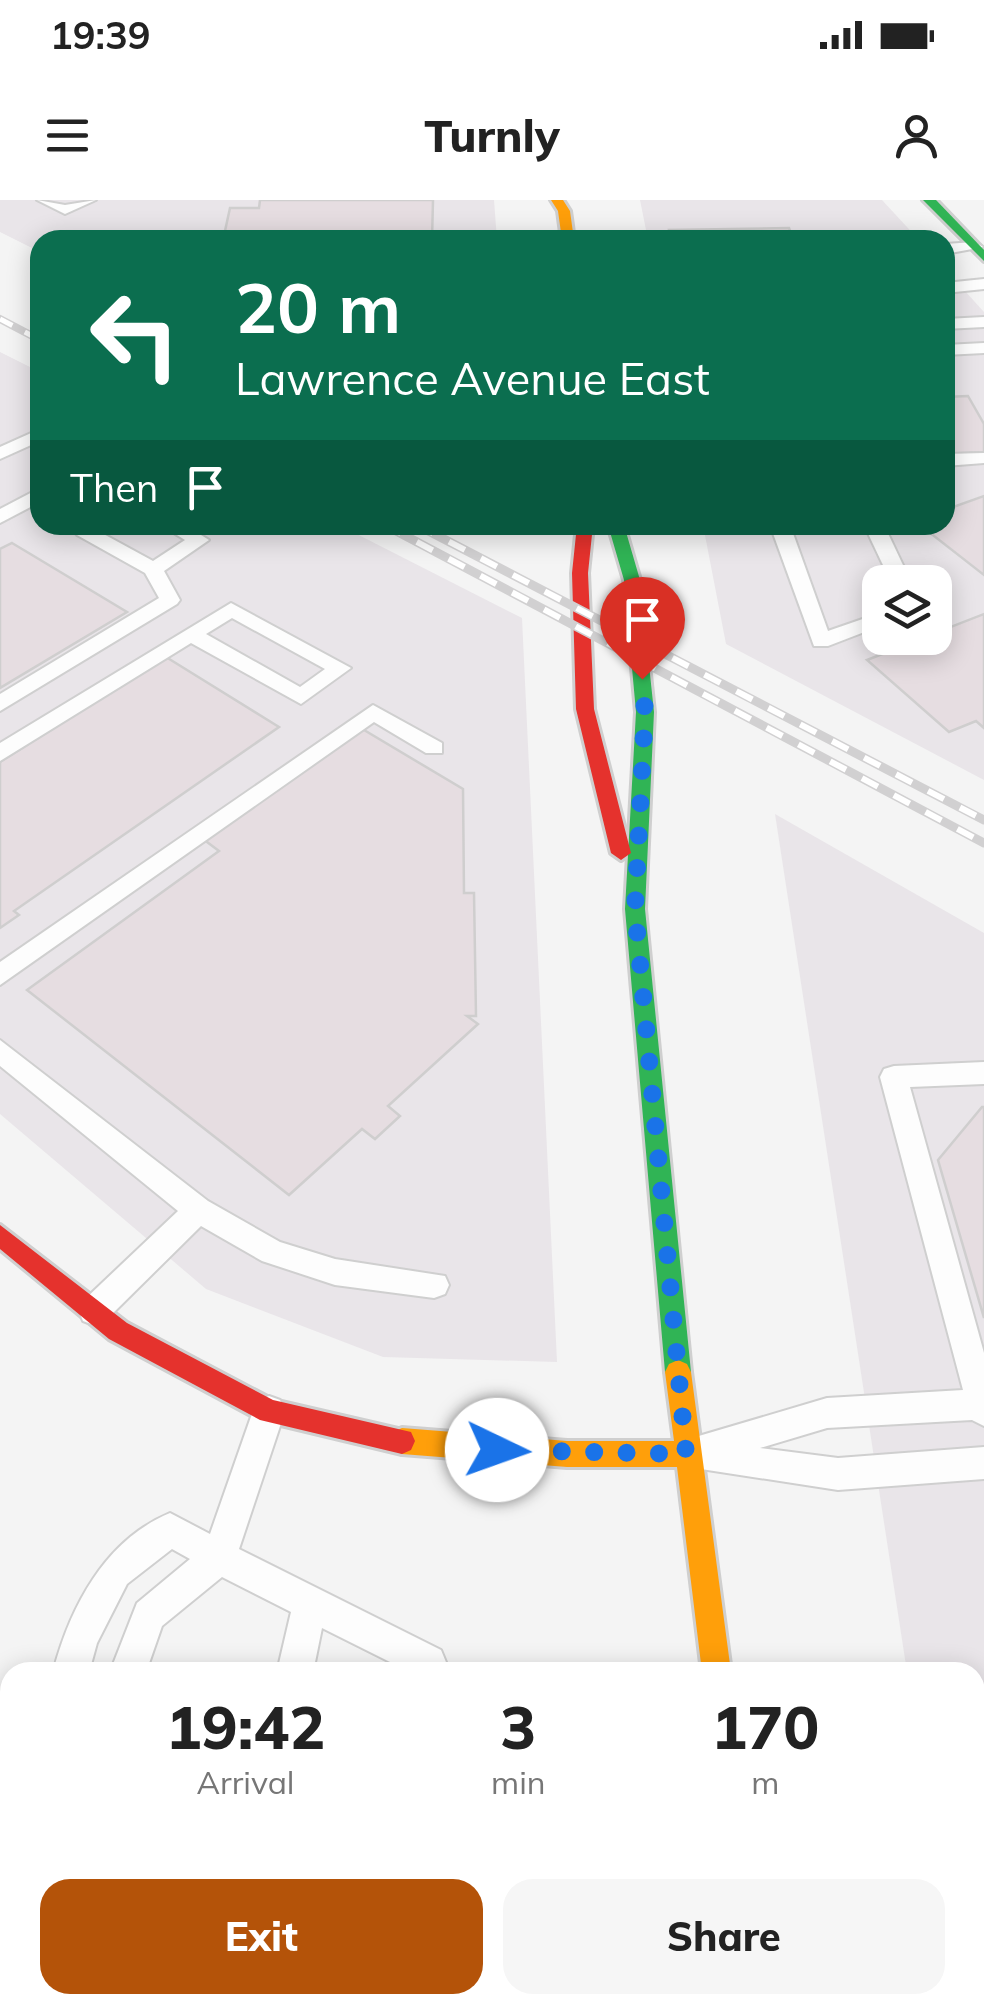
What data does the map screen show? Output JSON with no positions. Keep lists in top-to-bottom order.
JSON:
{
  "page": {
    "status": "19:39",
    "header": "Turnly",
    "turn": ["20 m", "Lawrence Avenue East"],
    "then": "Then",
    "eta": [
      "19:42",
      "Arrival",
      "3",
      "min",
      "170",
      "m"
    ],
    "buttons": ["Exit", "Share"]
  }
}
